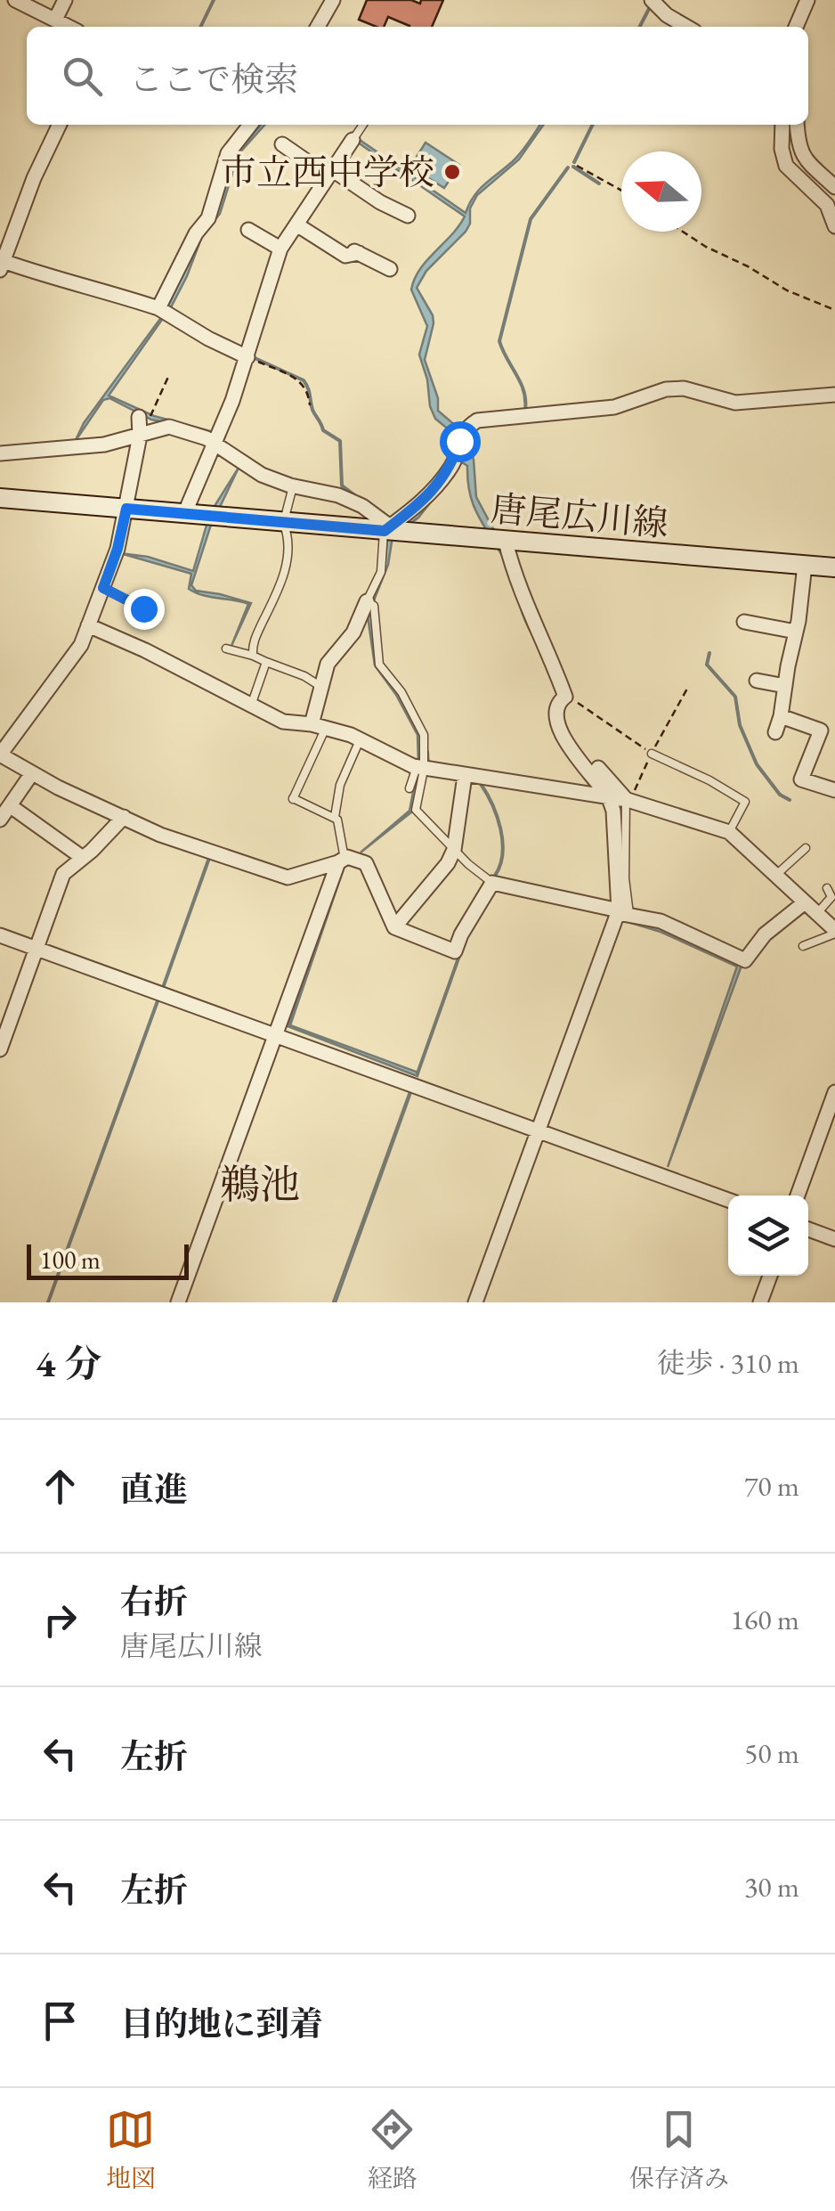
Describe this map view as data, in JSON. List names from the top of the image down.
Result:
{
  "streets": {
    "main road": ["唐尾広川線"]
  },
  "districts": ["鵜池"],
  "places": ["市立西中学校"],
  "scale_bar": "100 m",
  "north": "left",
  "page": {
    "search": "ここで検索",
    "scale": "100 m",
    "heading": ["4 分", "徒歩 · 310 m"],
    "list": [
      ["直進", "70 m"],
      ["右折", "唐尾広川線", "160 m"],
      ["左折", "50 m"],
      ["左折", "30 m"],
      "目的地に到着"
    ],
    "nav": ["地図", "経路", "保存済み"]
  }
}
